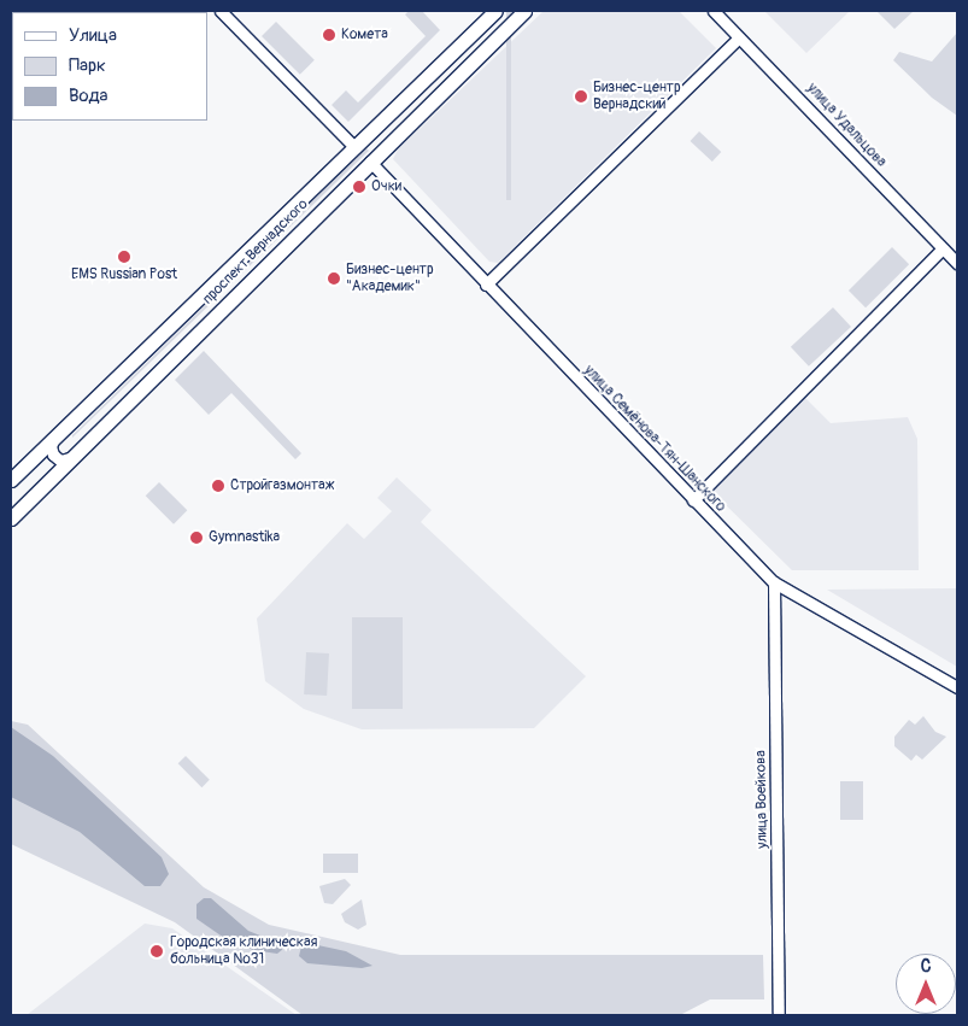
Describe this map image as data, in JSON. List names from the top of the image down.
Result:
{
  "streets": {
    "main road": ["проспект Вернадского"],
    "street": ["улица Удальцова", "улица Семёнова-Тян-Шанского", "улица Воейкова"]
  },
  "crossings": [
    ["проспект Вернадского", "улица Семёнова-Тян-Шанского"],
    ["улица Семёнова-Тян-Шанского", "улица Воейкова"]
  ],
  "places": [
    "Комета",
    "Бизнес-центр Вернадский",
    "Очки",
    "EMS Russian Post",
    "Бизнес-центр \"Академик\"",
    "Стройгазмонтаж",
    "Gymnastika",
    "Городская клиническая больница №31"
  ],
  "legend": ["Улица", "Парк", "Вода"],
  "north": "top"
}
